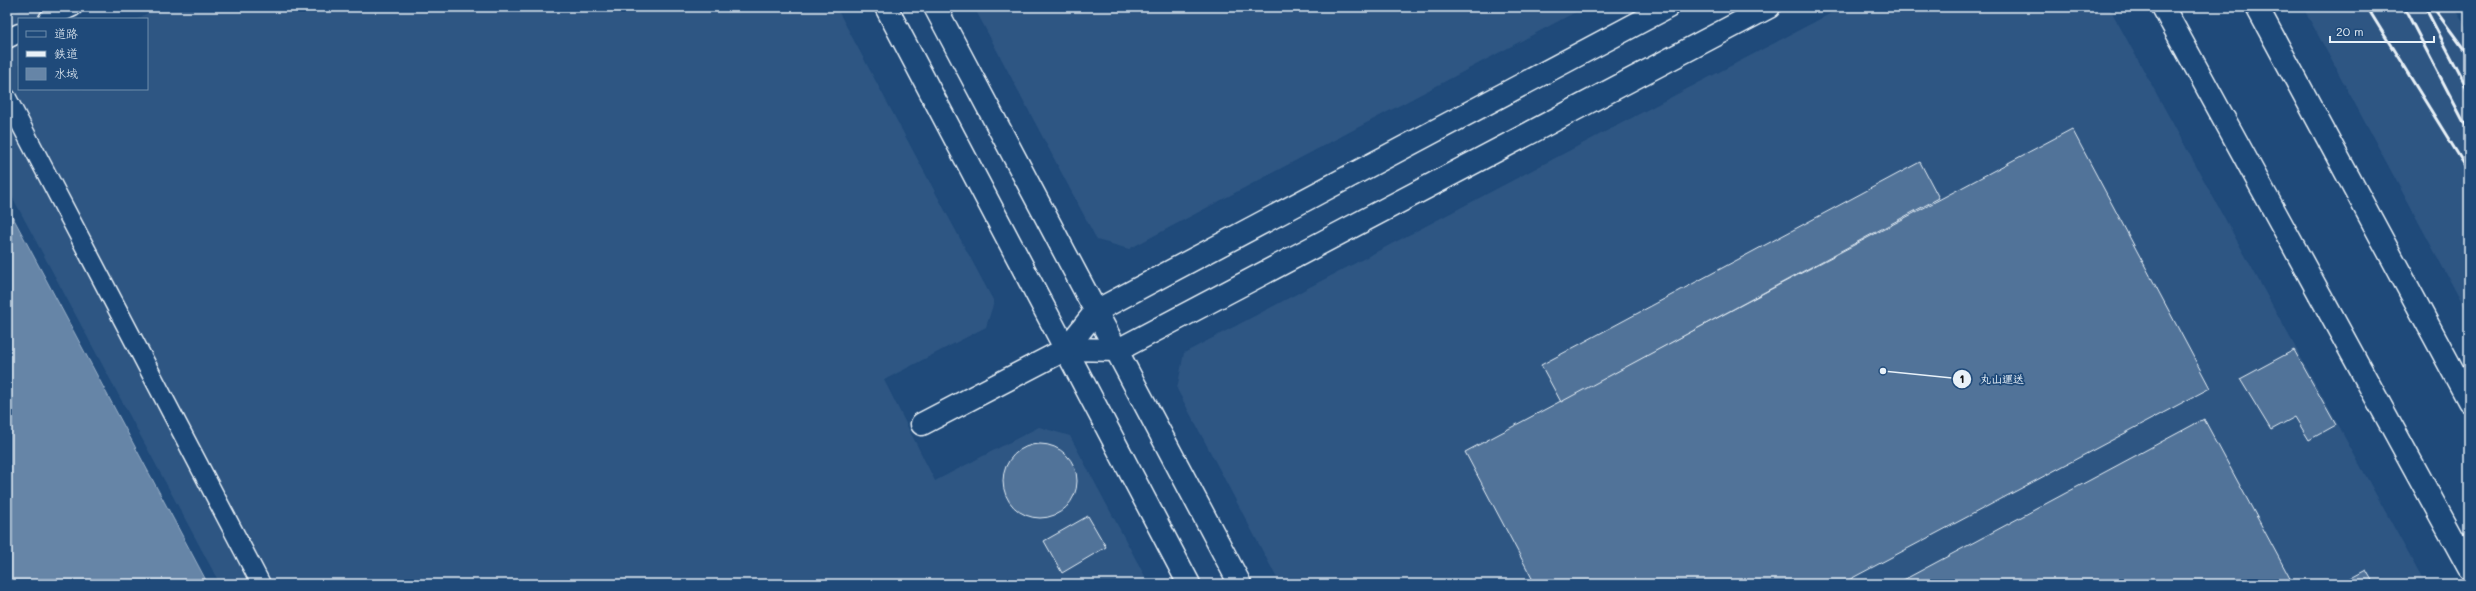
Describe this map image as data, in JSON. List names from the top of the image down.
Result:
{
  "places": ["丸山運送"],
  "legend": ["道路", "鉄道", "水域"],
  "scale_bar": "20 m"
}
